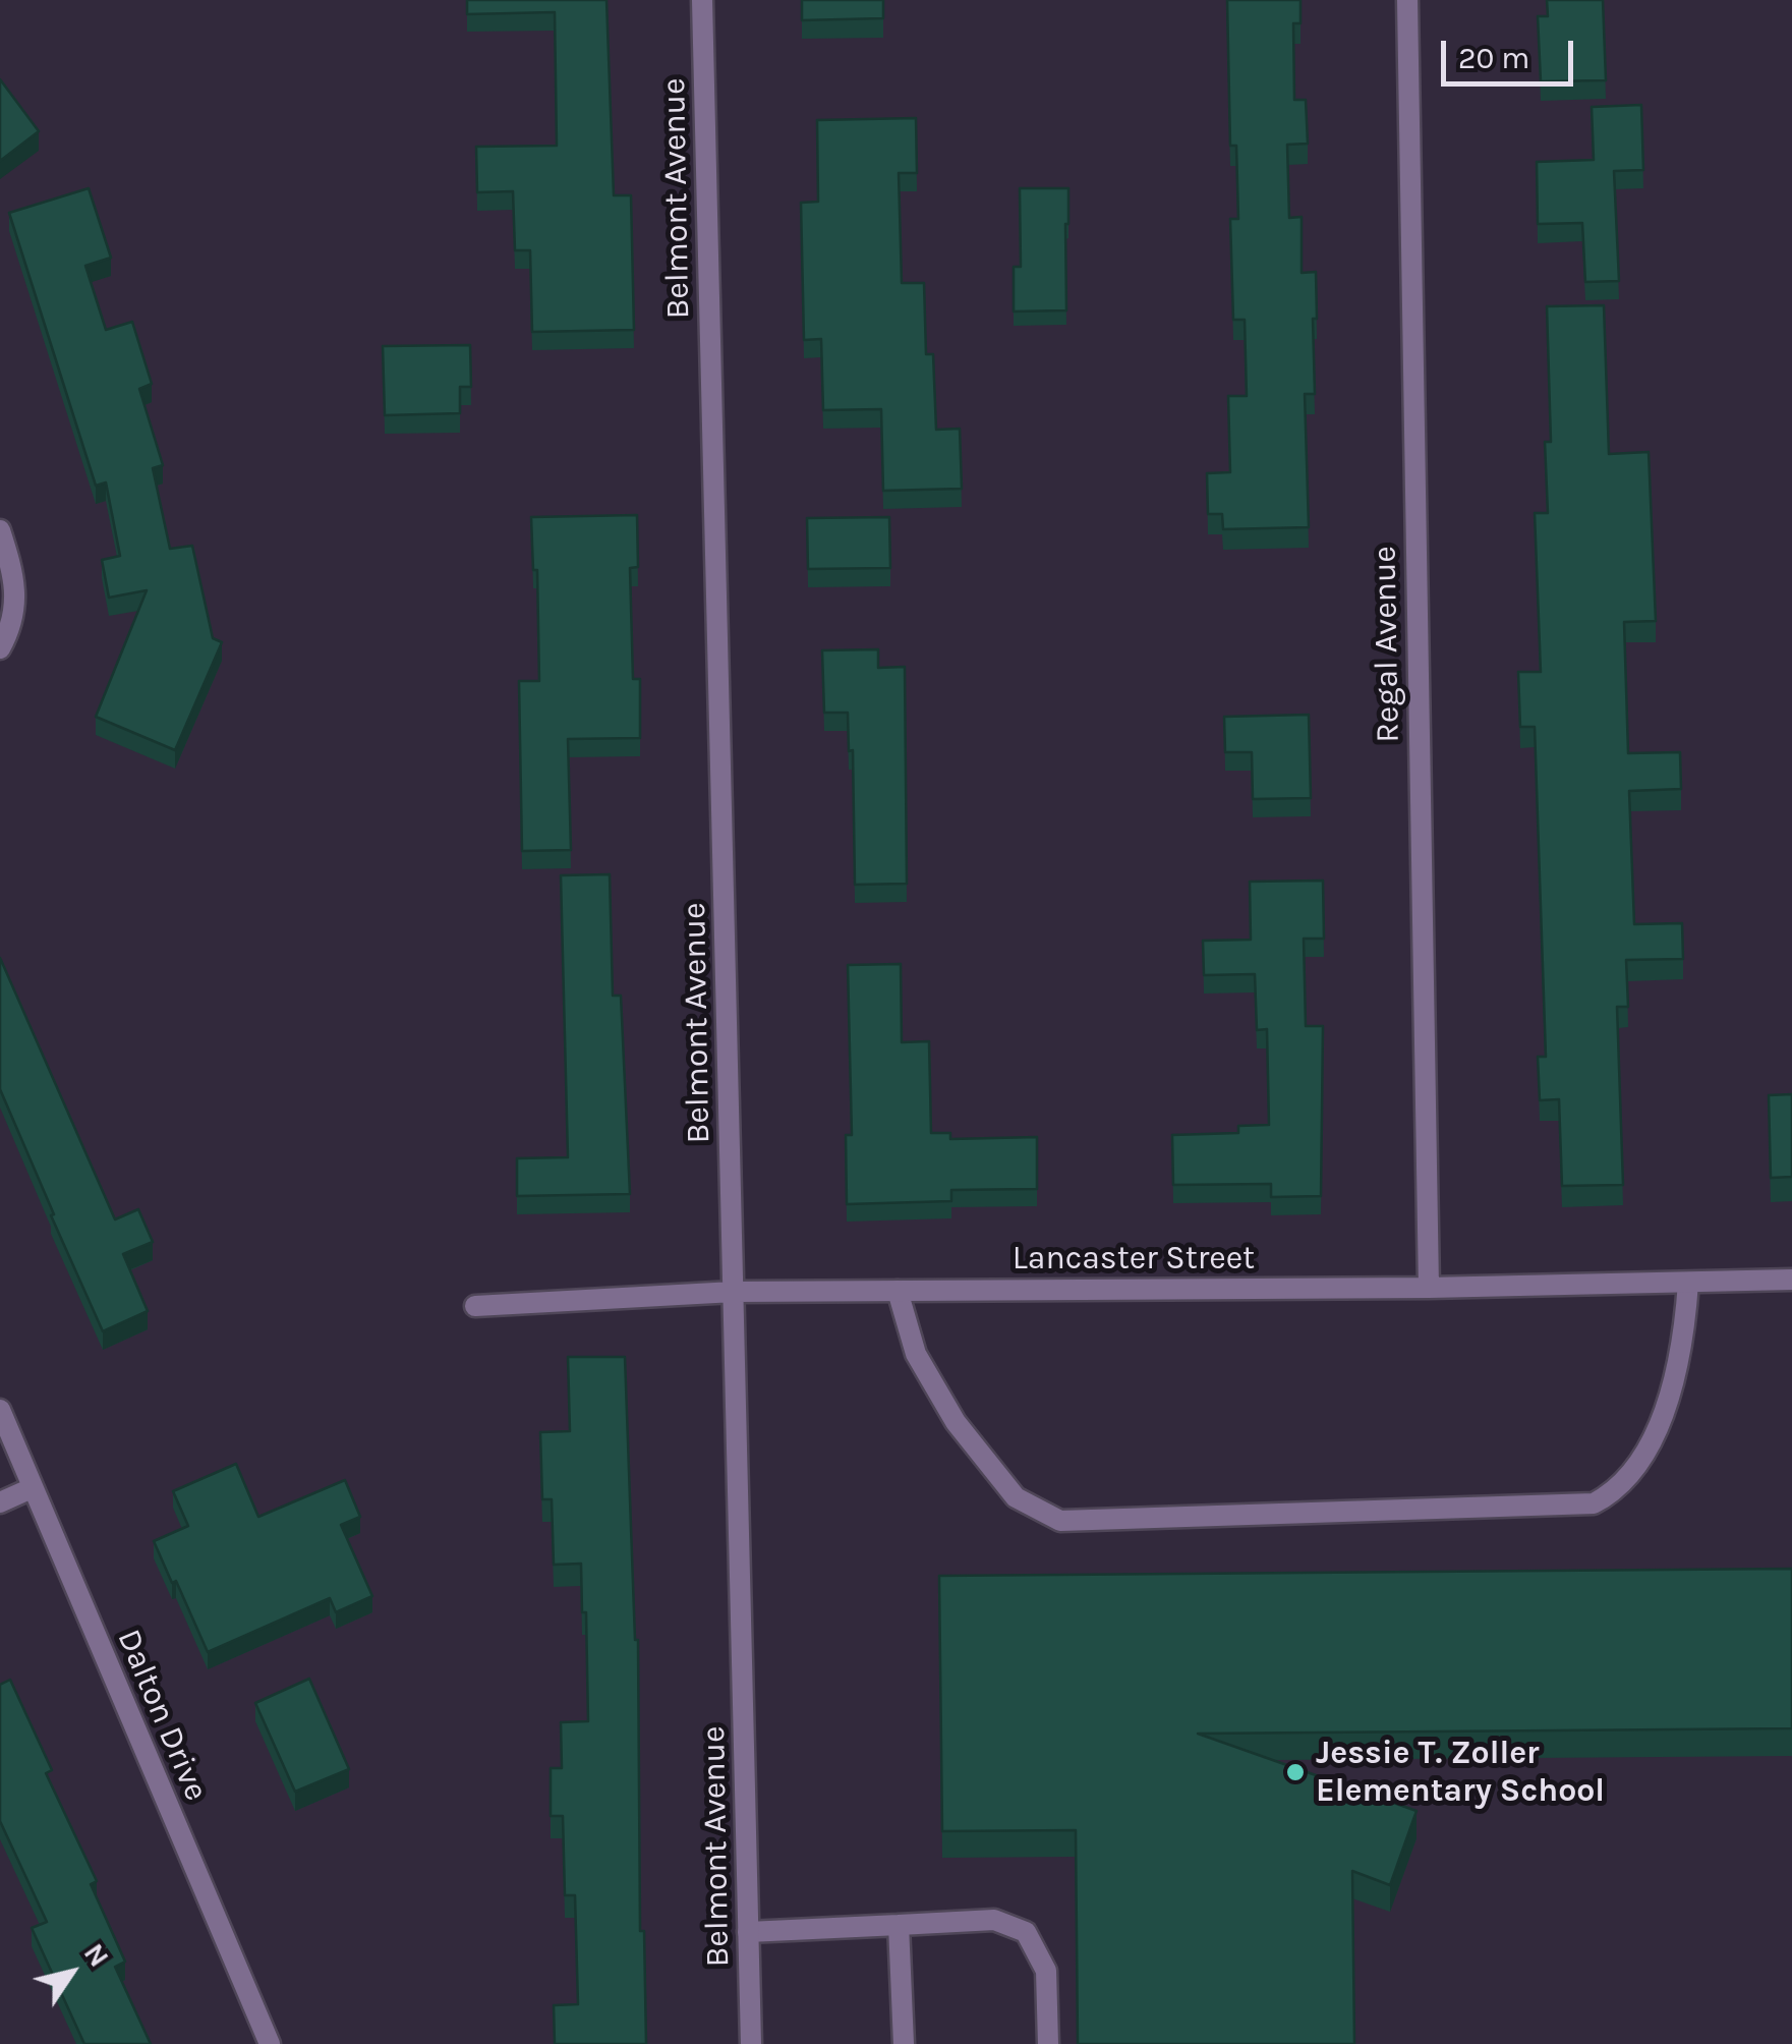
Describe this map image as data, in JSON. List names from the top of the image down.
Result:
{
  "streets": {
    "street": [
      "Belmont Avenue",
      "Regal Avenue",
      "Lancaster Street",
      "Dalton Drive"
    ]
  },
  "crossings": [
    ["Belmont Avenue", "Lancaster Street"],
    ["Regal Avenue", "Lancaster Street"]
  ],
  "places": ["Jessie T. Zoller Elementary School"],
  "scale_bar": "20 m",
  "north": "top right"
}
